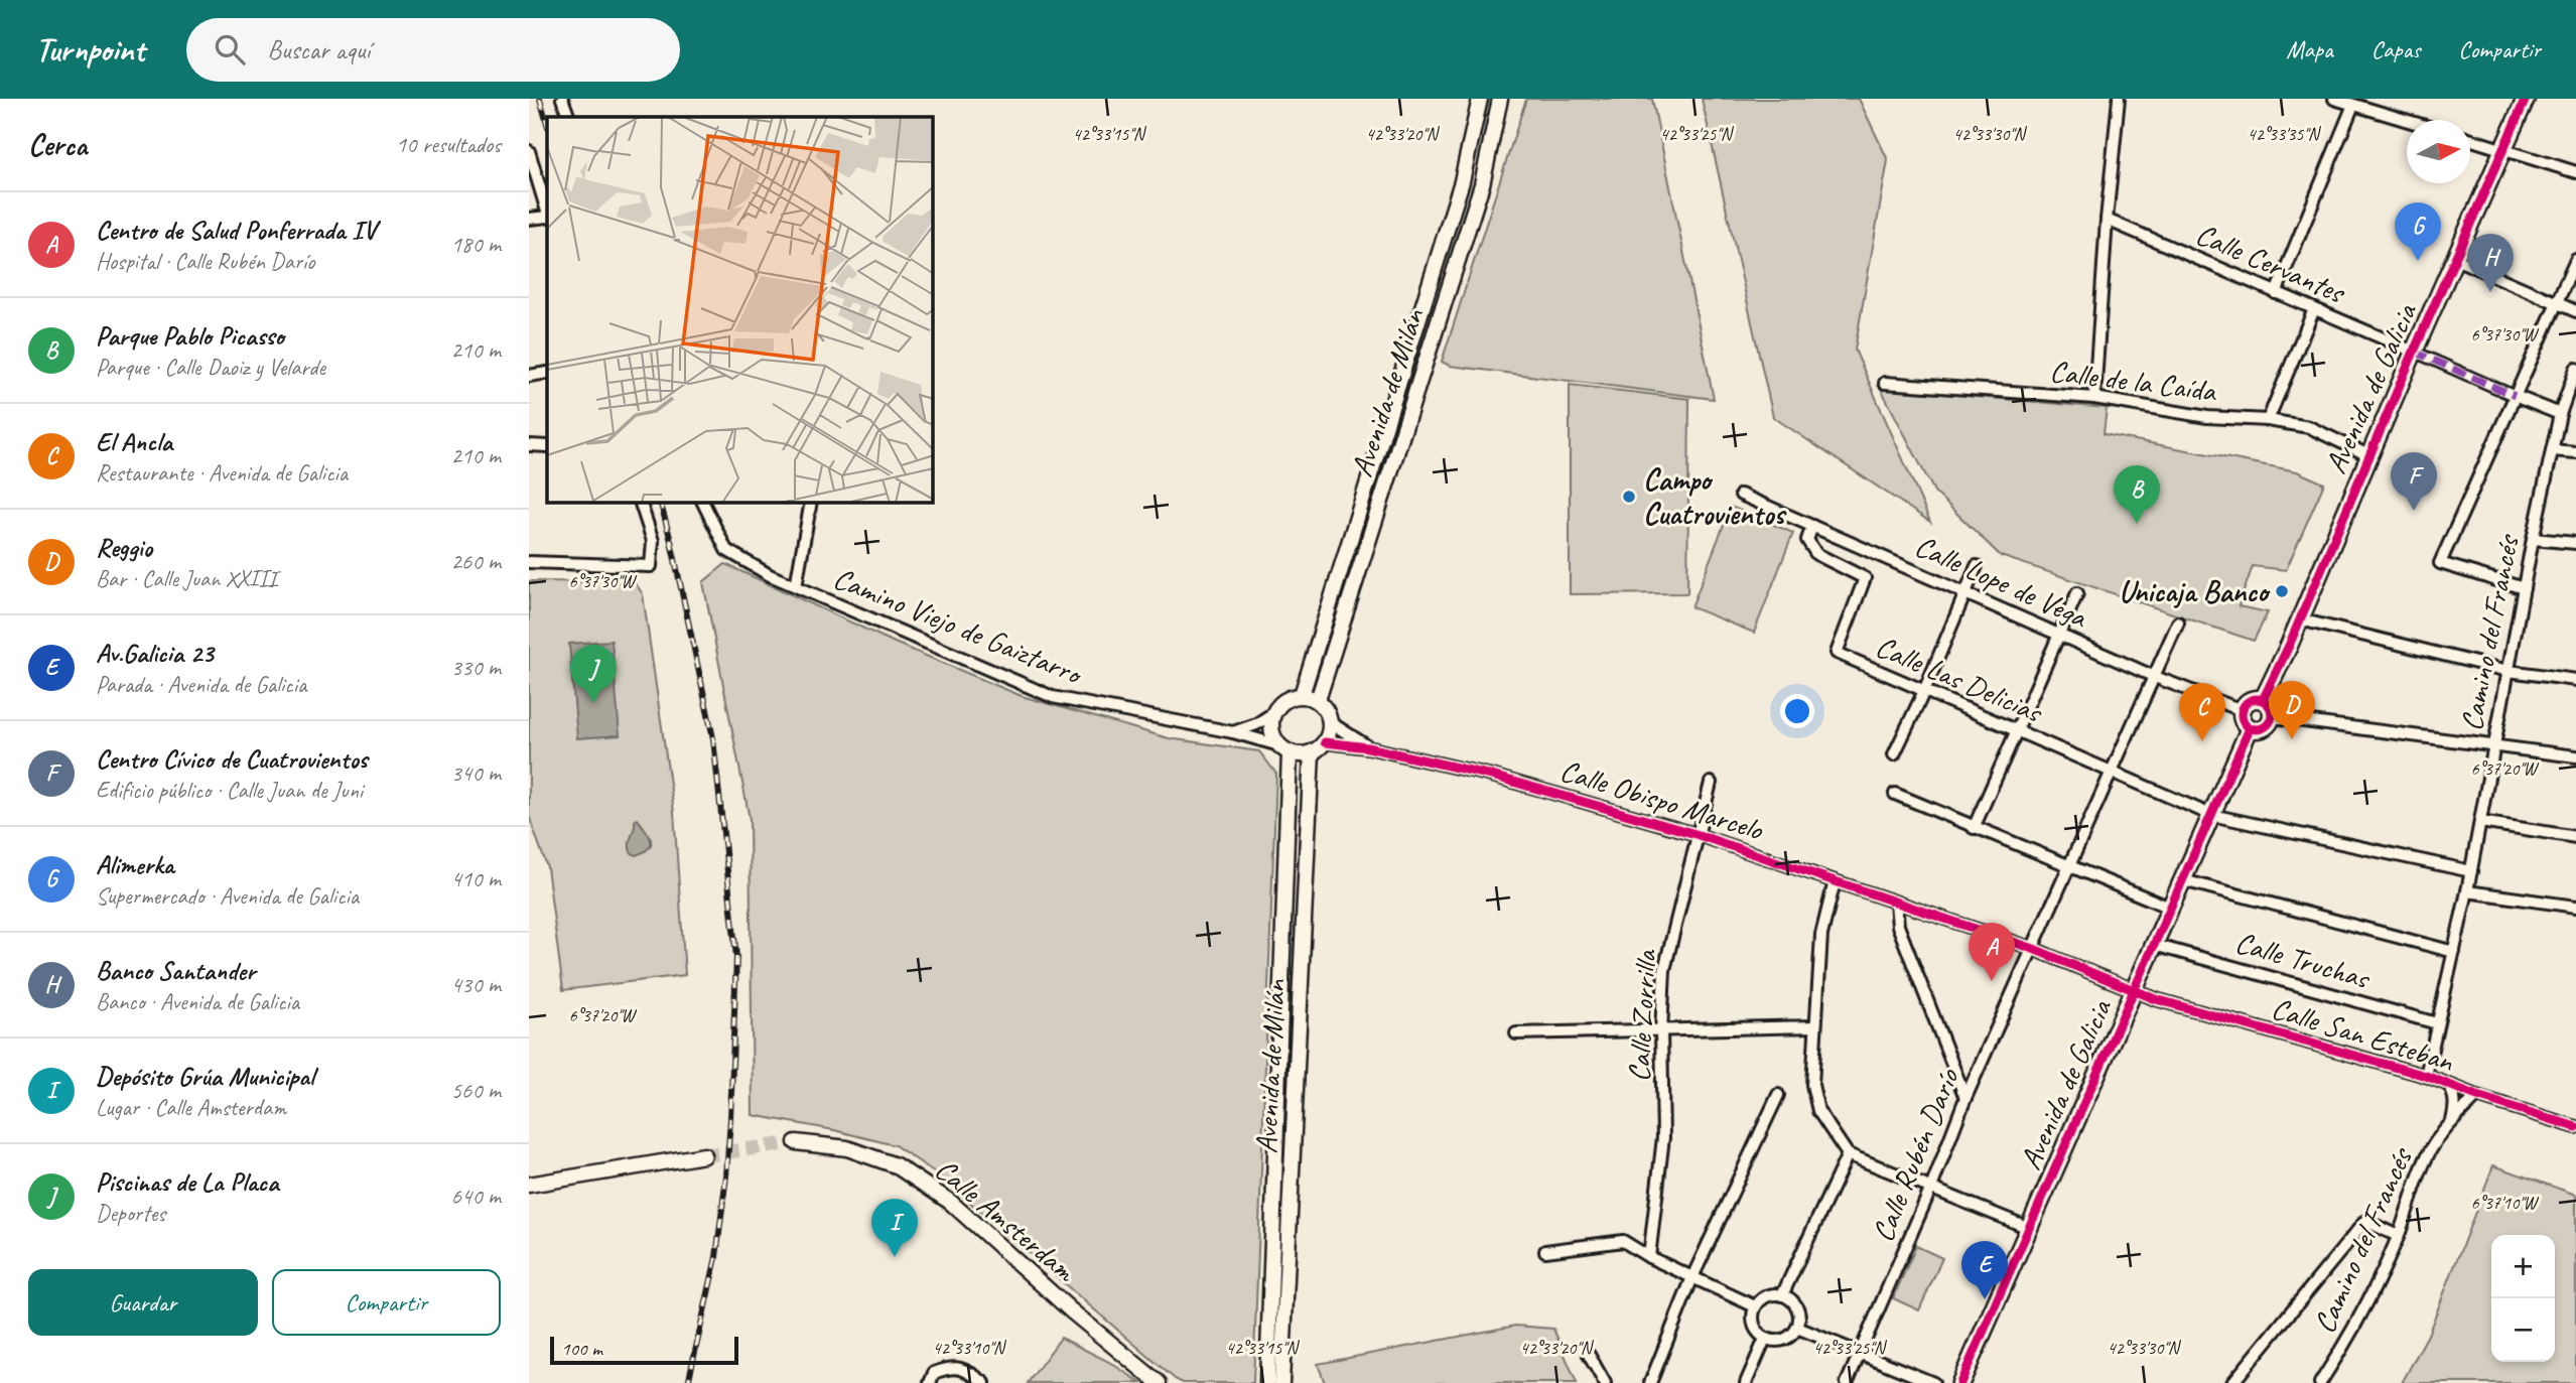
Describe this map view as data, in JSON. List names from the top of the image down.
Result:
{
  "streets": {
    "main road": ["Avenida de Galicia"],
    "street": [
      "Calle Cervantes",
      "Calle de la Caída",
      "Avenida de Milán",
      "Calle Lope de Vega",
      "Camino Viejo de Gaiztarro",
      "Camino del Francés",
      "Calle Las Delicias",
      "Calle Obispo Marcelo",
      "Calle Truchas",
      "Calle Zorrilla",
      "Calle San Esteban",
      "Calle Rubén Darío",
      "Calle Amsterdam"
    ]
  },
  "crossings": [
    ["Calle Cervantes", "Avenida de Galicia"],
    ["Calle de la Caída", "Avenida de Galicia"],
    ["Avenida de Galicia", "Calle Lope de Vega"],
    ["Avenida de Galicia", "Calle Las Delicias"],
    ["Avenida de Galicia", "Calle Obispo Marcelo"],
    ["Avenida de Galicia", "Calle Truchas"],
    ["Avenida de Galicia", "Calle San Esteban"],
    ["Avenida de Milán", "Camino Viejo de Gaiztarro"],
    ["Avenida de Milán", "Calle Obispo Marcelo"],
    ["Calle Lope de Vega", "Calle Las Delicias"],
    ["Calle Lope de Vega", "Calle Rubén Darío"],
    ["Camino Viejo de Gaiztarro", "Calle Obispo Marcelo"],
    ["Camino del Francés", "Calle Las Delicias"],
    ["Camino del Francés", "Calle Truchas"],
    ["Camino del Francés", "Calle San Esteban"],
    ["Calle Las Delicias", "Calle Rubén Darío"],
    ["Calle Obispo Marcelo", "Calle Zorrilla"],
    ["Calle Obispo Marcelo", "Calle San Esteban"],
    ["Calle Obispo Marcelo", "Calle Rubén Darío"]
  ],
  "places": ["Campo Cuatrovientos", "Unicaja Banco"],
  "scale_bar": "100 m",
  "north": "right",
  "page": {
    "header": "Turnpoint",
    "search": "Buscar aquí",
    "nav": ["Mapa", "Capas", "Compartir"],
    "heading": ["Cerca", "10 resultados"],
    "list": [
      {
        "mark": "A",
        "name": "Centro de Salud Ponferrada IV",
        "note": "Hospital · Calle Rubén Darío",
        "value": "180 m"
      },
      {
        "mark": "B",
        "name": "Parque Pablo Picasso",
        "note": "Parque · Calle Daoiz y Velarde",
        "value": "210 m"
      },
      {
        "mark": "C",
        "name": "El Ancla",
        "note": "Restaurante · Avenida de Galicia",
        "value": "210 m"
      },
      {
        "mark": "D",
        "name": "Reggio",
        "note": "Bar · Calle Juan XXIII",
        "value": "260 m"
      },
      {
        "mark": "E",
        "name": "Av.Galicia 23",
        "note": "Parada · Avenida de Galicia",
        "value": "330 m"
      },
      {
        "mark": "F",
        "name": "Centro Cívico de Cuatrovientos",
        "note": "Edificio público · Calle Juan de Juni",
        "value": "340 m"
      },
      {
        "mark": "G",
        "name": "Alimerka",
        "note": "Supermercado · Avenida de Galicia",
        "value": "410 m"
      },
      {
        "mark": "H",
        "name": "Banco Santander",
        "note": "Banco · Avenida de Galicia",
        "value": "430 m"
      },
      {
        "mark": "I",
        "name": "Depósito Grúa Municipal",
        "note": "Lugar · Calle Amsterdam",
        "value": "560 m"
      },
      {
        "mark": "J",
        "name": "Piscinas de La Placa",
        "note": "Deportes",
        "value": "640 m"
      }
    ],
    "pins": [
      "G",
      "H",
      "F",
      "B",
      "J",
      "D",
      "C",
      "A",
      "I",
      "E"
    ],
    "map_buttons": ["+", "−"],
    "buttons": ["Guardar", "Compartir"],
    "scale": "100 m"
  },
  "coordinates": [
    "42°33'15\"N",
    "42°33'20\"N",
    "42°33'25\"N",
    "42°33'30\"N",
    "42°33'35\"N",
    "6°37'30\"W",
    "6°37'20\"W",
    "6°37'10\"W",
    "42°33'10\"N"
  ]
}
